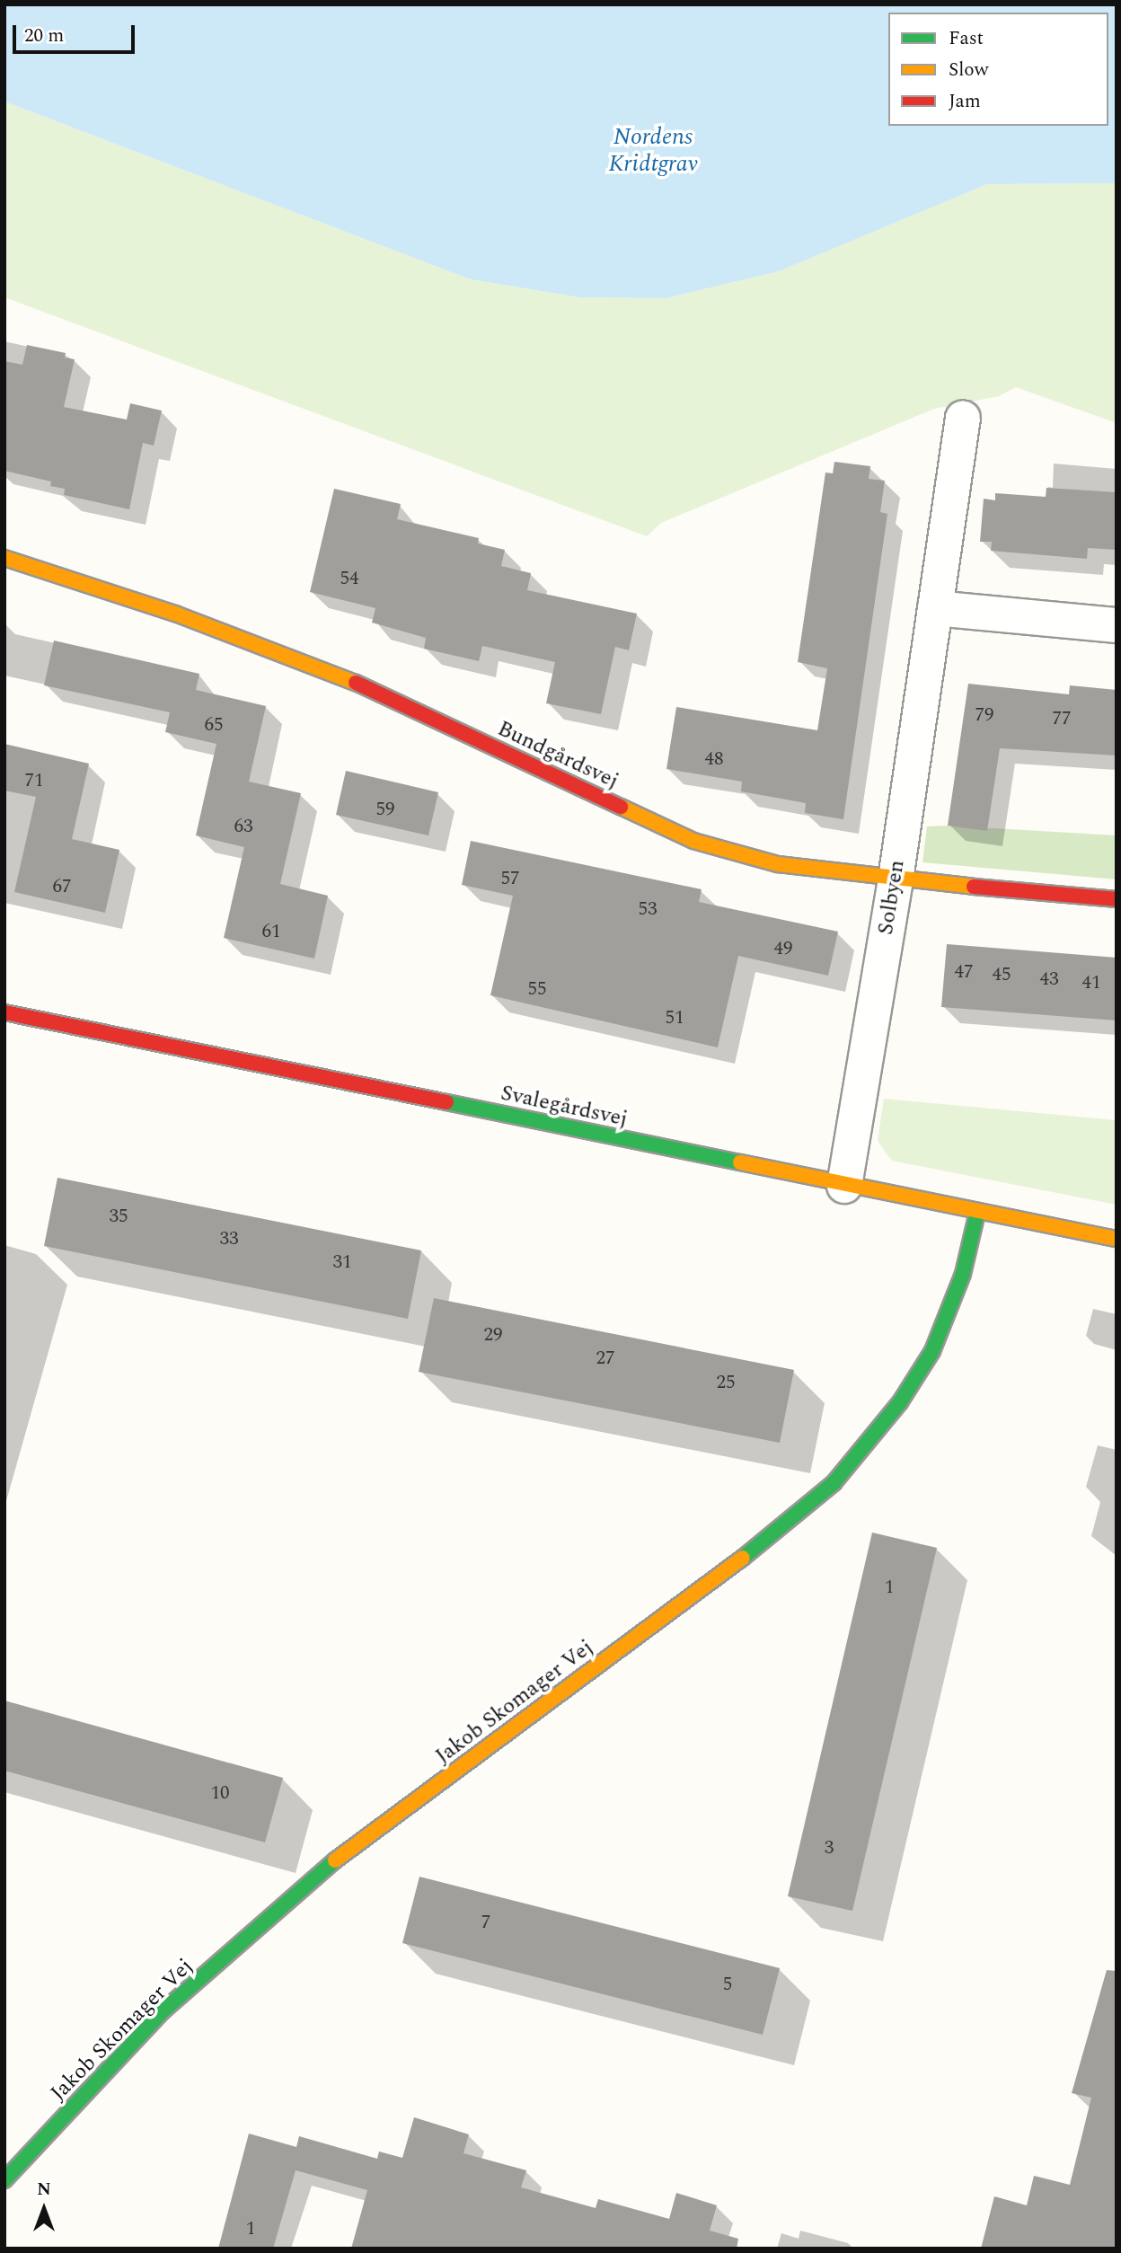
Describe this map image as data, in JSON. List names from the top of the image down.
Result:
{
  "streets": {
    "street": [
      "Bundgårdsvej",
      "Solbyen",
      "Svalegårdsvej",
      "Jakob Skomager Vej"
    ]
  },
  "crossings": [
    ["Bundgårdsvej", "Solbyen"],
    ["Solbyen", "Svalegårdsvej"],
    ["Svalegårdsvej", "Jakob Skomager Vej"]
  ],
  "water": ["Nordens Kridtgrav"],
  "house_numbers": [
    "54",
    "79",
    "77",
    "65",
    "48",
    "71",
    "59",
    "63",
    "57",
    "67",
    "53",
    "61",
    "49",
    "47",
    "45",
    "43",
    "41",
    "55",
    "51",
    "35",
    "33",
    "31",
    "29",
    "27",
    "25",
    "1",
    "10",
    "3",
    "7",
    "5",
    "1"
  ],
  "legend": ["Fast", "Slow", "Jam"],
  "scale_bar": "20 m",
  "north": "top"
}
